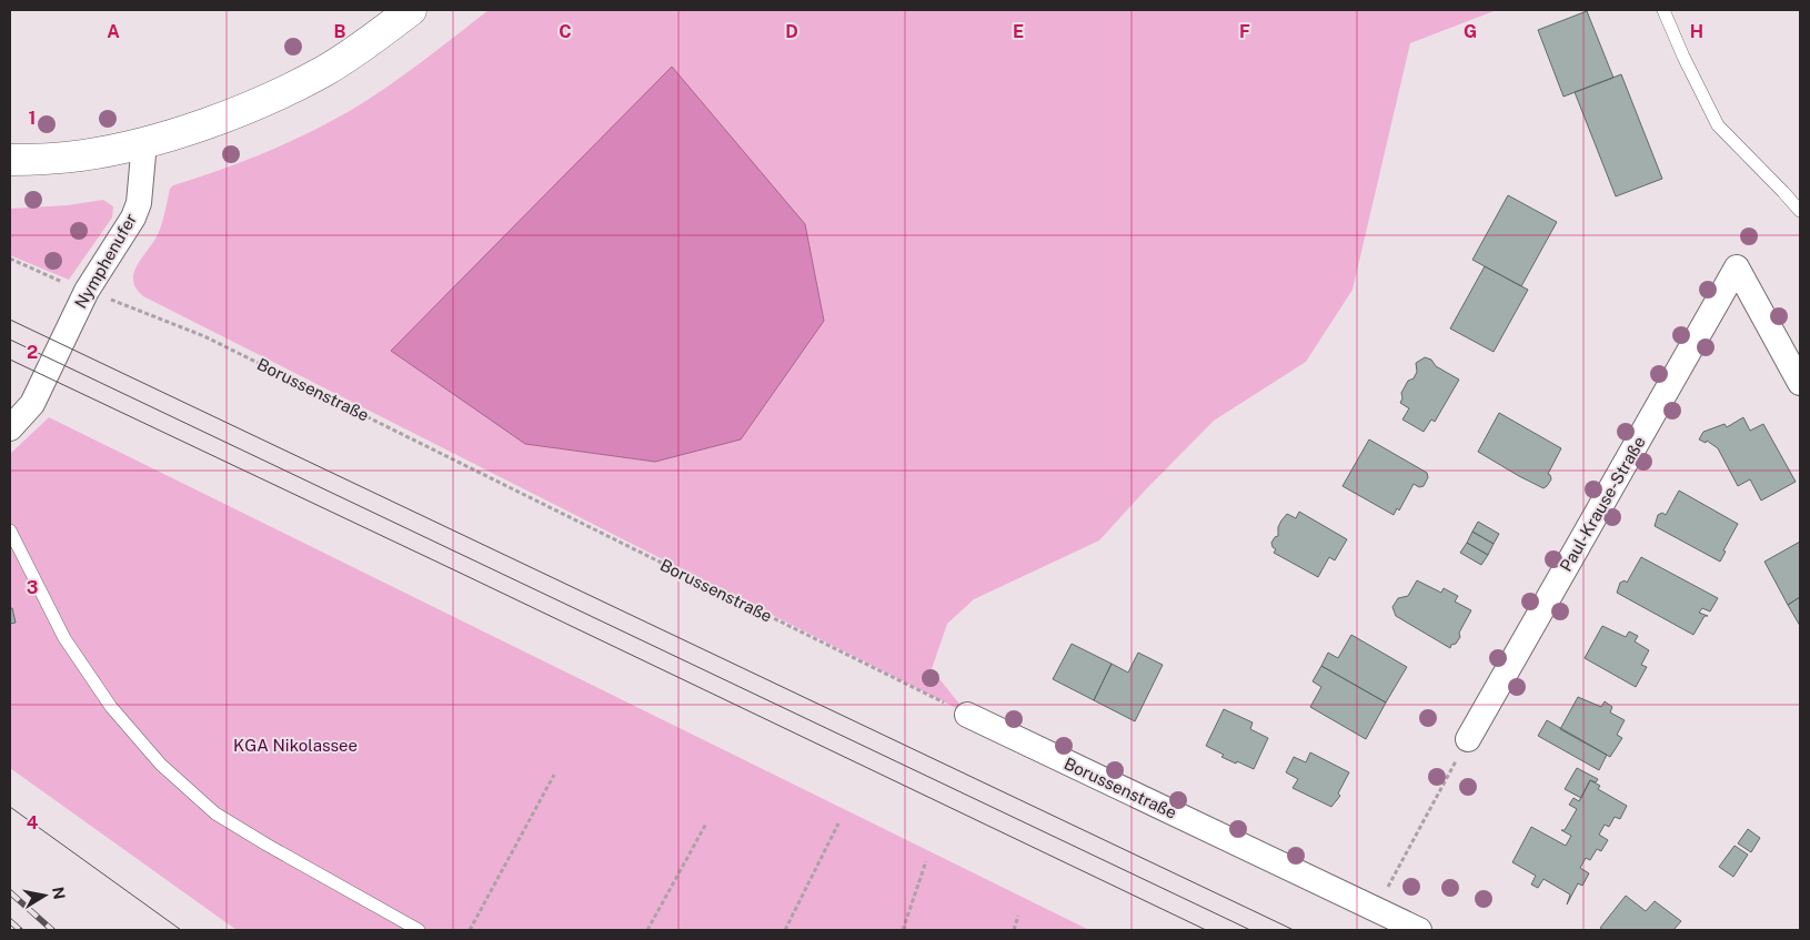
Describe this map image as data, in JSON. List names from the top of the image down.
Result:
{
  "streets": {
    "street": ["Nymphenufer", "Borussenstraße", "Paul-Krause-Straße"]
  },
  "crossings": [
    ["Nymphenufer", "Borussenstraße"]
  ],
  "parks": ["KGA Nikolassee"],
  "north": "right",
  "grid": {
    "columns": [
      "A",
      "B",
      "C",
      "D",
      "E",
      "F",
      "G",
      "H"
    ],
    "rows": [
      "1",
      "2",
      "3",
      "4"
    ]
  }
}
